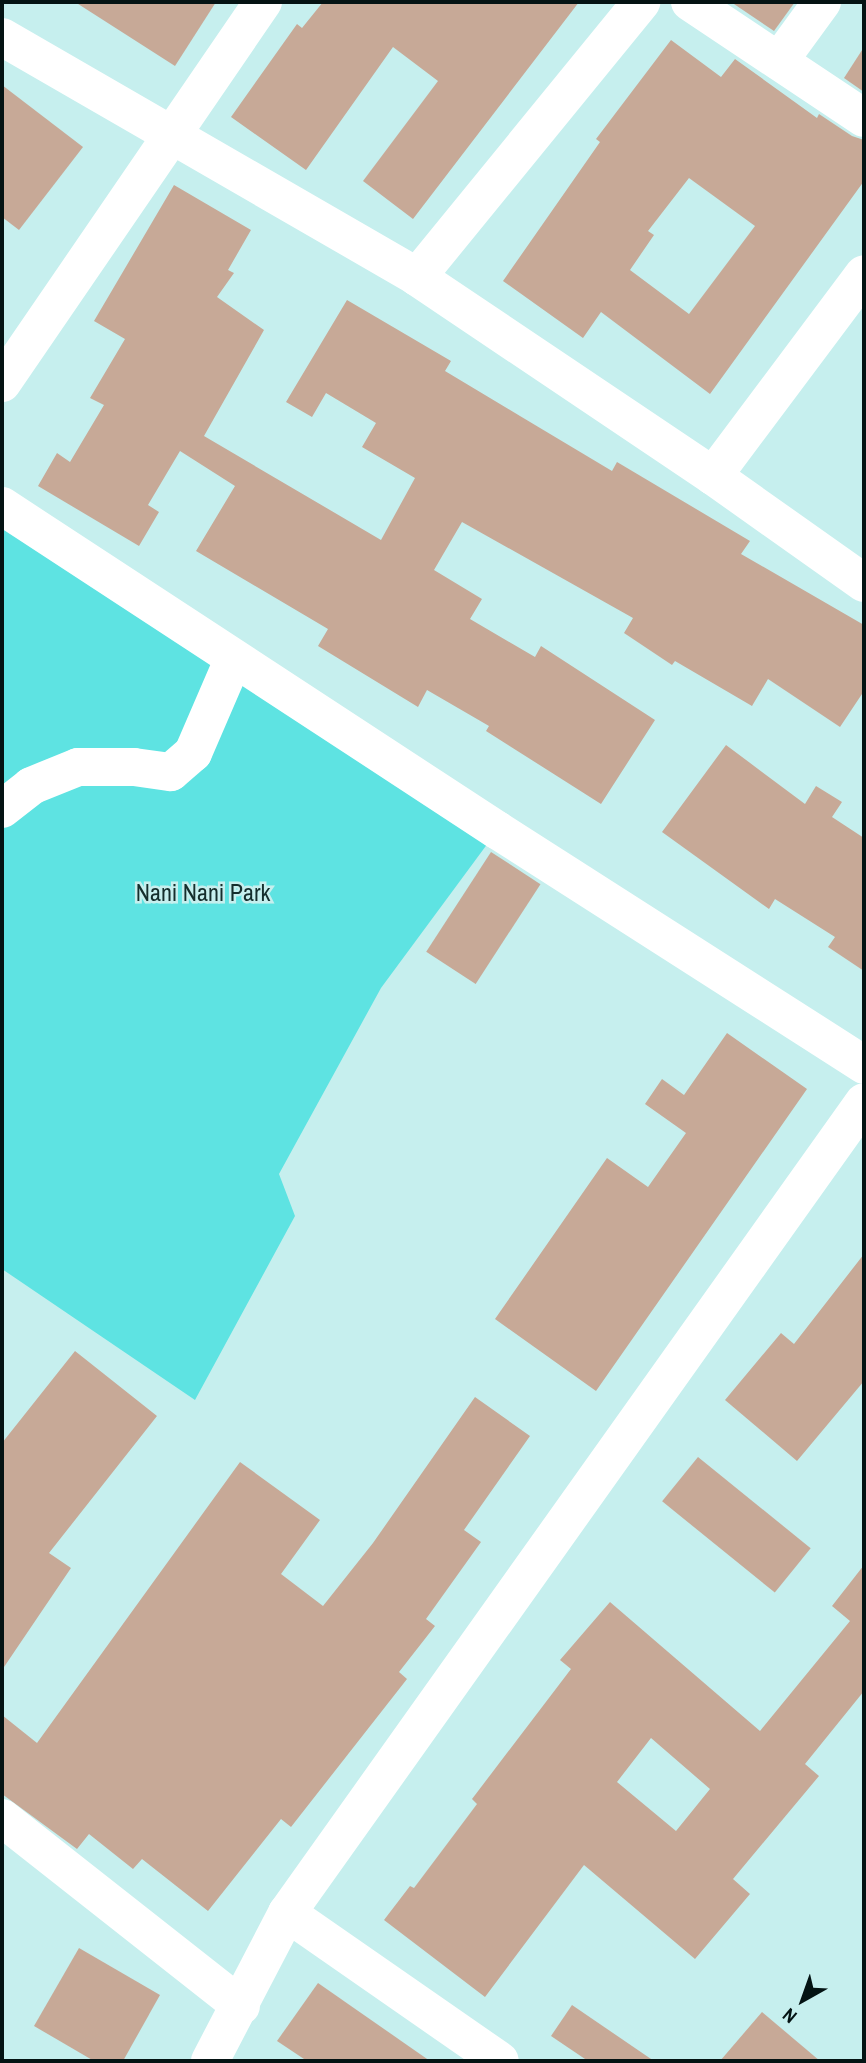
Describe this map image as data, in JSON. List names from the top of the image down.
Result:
{
  "parks": ["Nani Nani Park"],
  "north": "bottom left"
}
